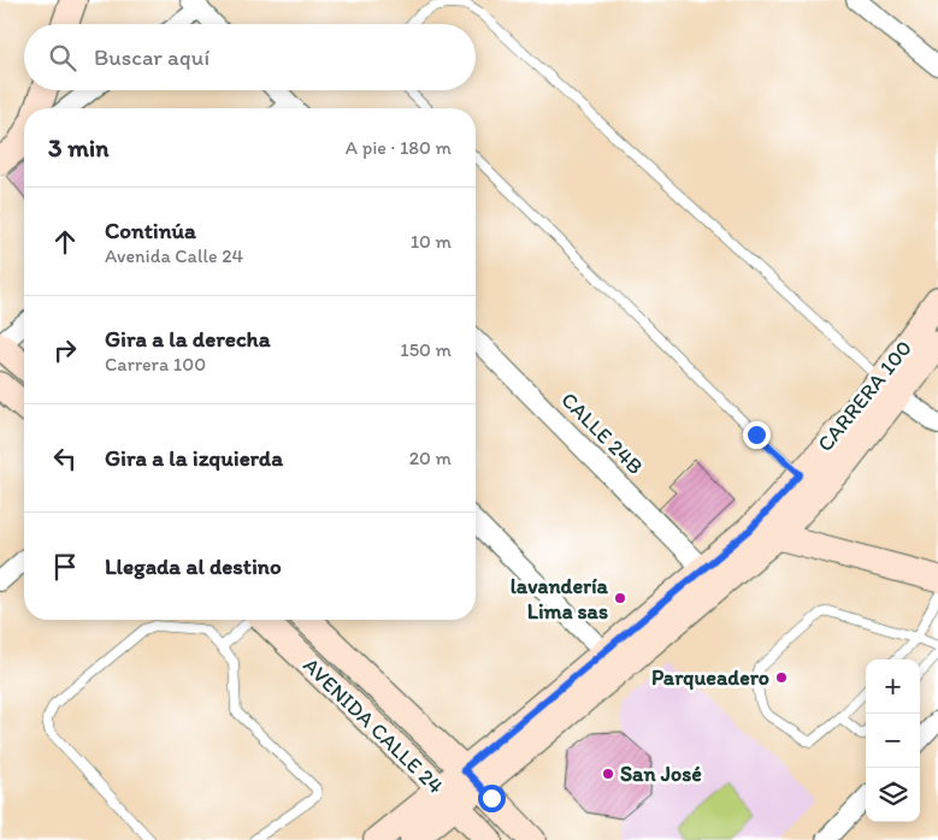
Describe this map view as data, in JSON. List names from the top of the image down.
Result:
{
  "streets": {
    "main road": ["CARRERA 100", "AVENIDA CALLE 24"],
    "street": ["CALLE 24B"]
  },
  "crossings": [
    ["CARRERA 100", "CALLE 24B"],
    ["CARRERA 100", "AVENIDA CALLE 24"]
  ],
  "places": ["lavandería Lima sas", "Parqueadero", "San José"],
  "page": {
    "search": "Buscar aquí",
    "heading": ["3 min", "A pie · 180 m"],
    "list": [
      ["Continúa", "Avenida Calle 24", "10 m"],
      ["Gira a la derecha", "Carrera 100", "150 m"],
      ["Gira a la izquierda", "20 m"],
      "Llegada al destino"
    ],
    "map_buttons": ["+", "−"]
  }
}
